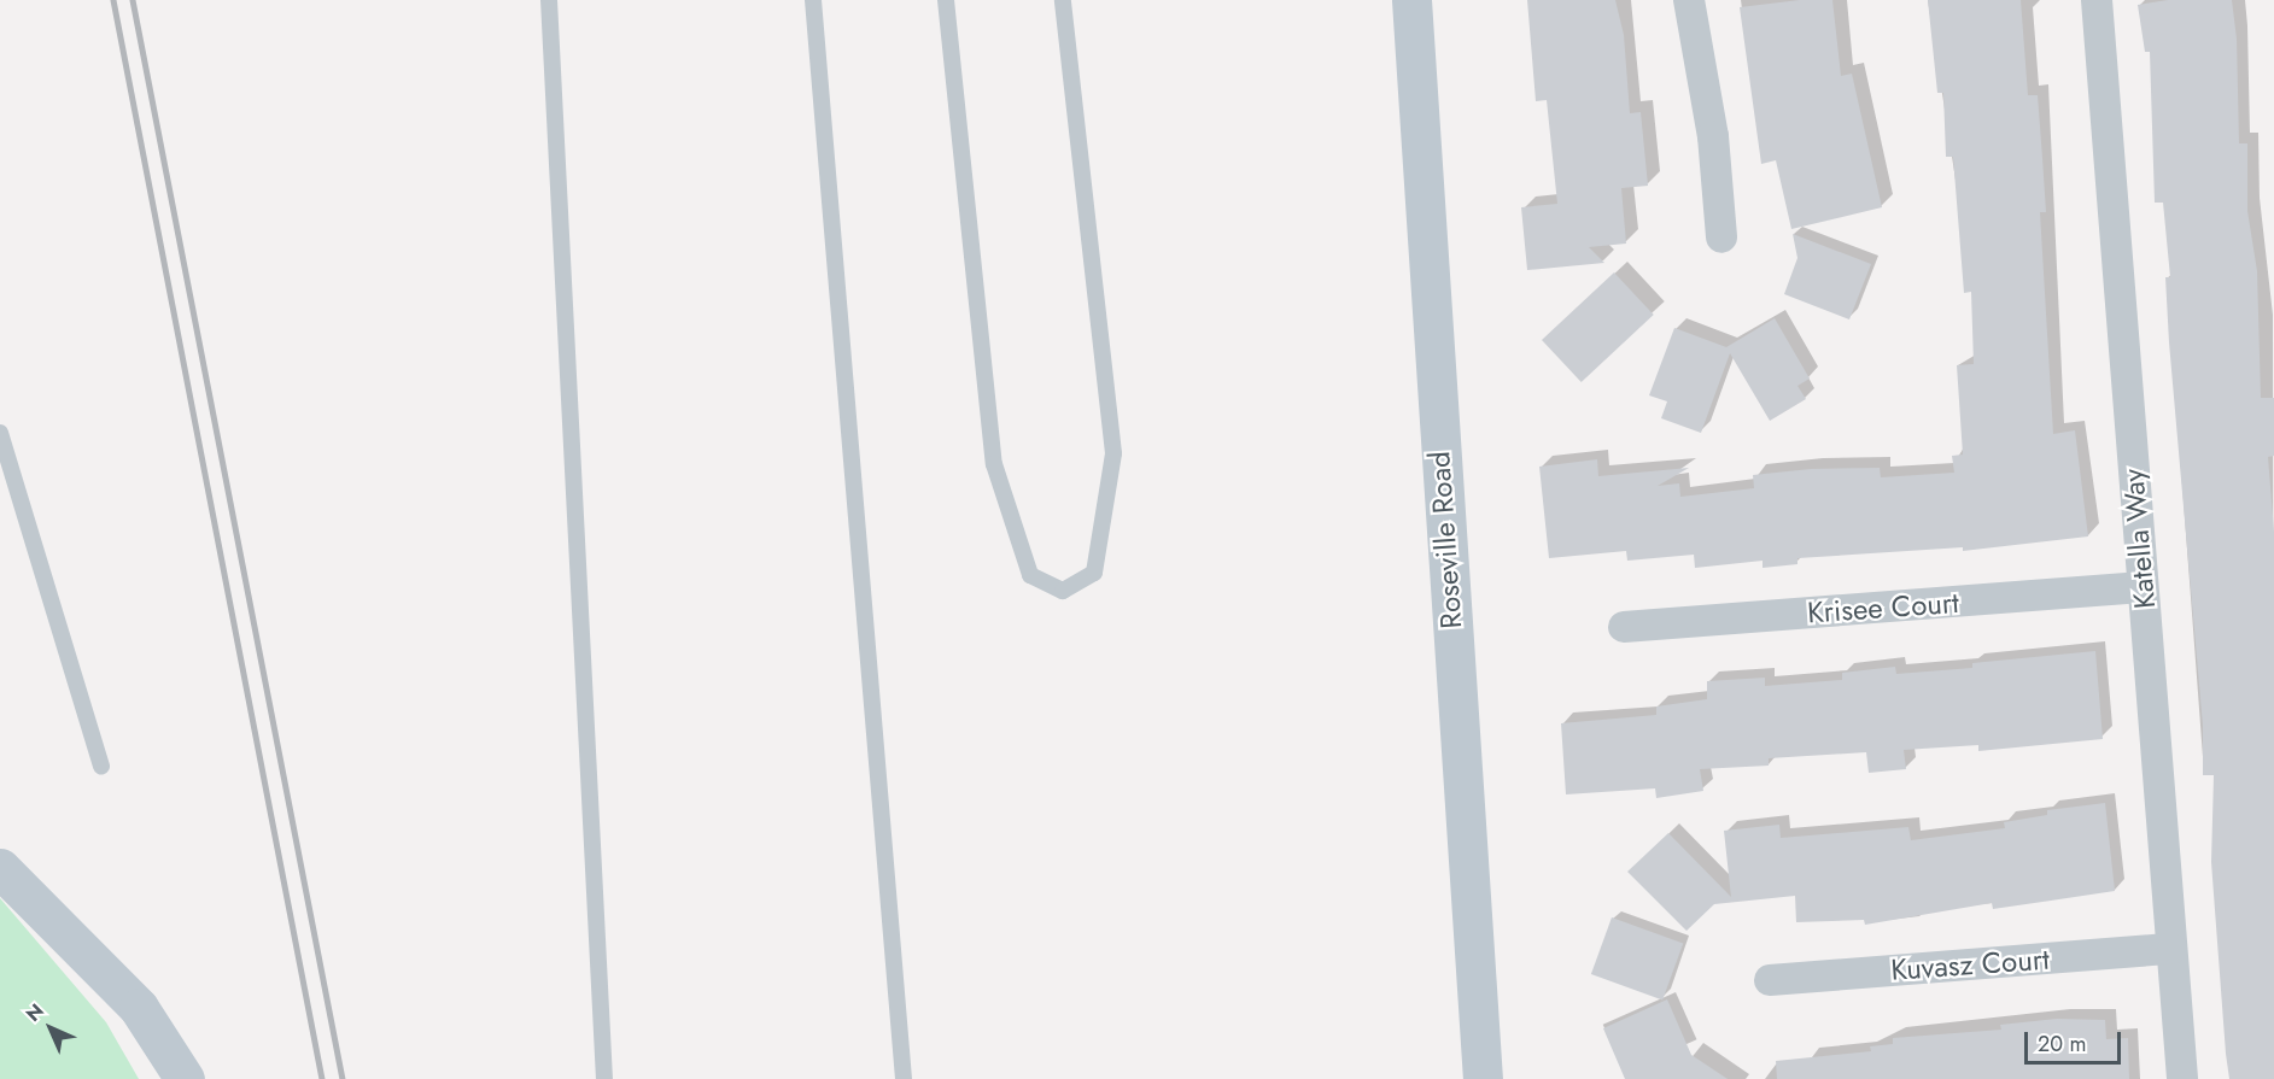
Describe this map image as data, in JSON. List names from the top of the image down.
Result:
{
  "streets": {
    "main road": ["Roseville Road"],
    "street": ["Katella Way", "Krisee Court", "Kuvasz Court"]
  },
  "crossings": [
    ["Katella Way", "Krisee Court"],
    ["Katella Way", "Kuvasz Court"]
  ],
  "scale_bar": "20 m",
  "north": "top left"
}
